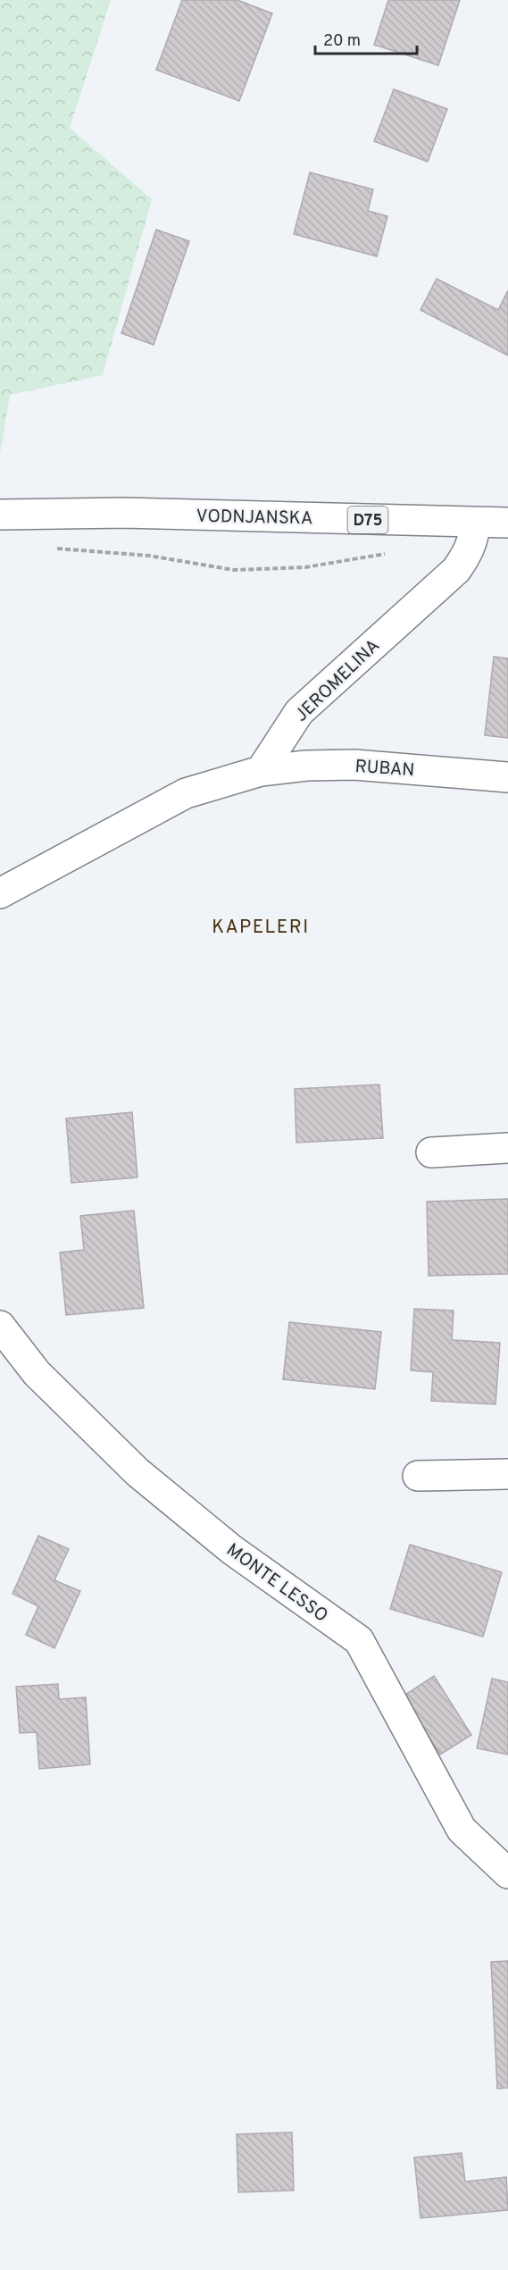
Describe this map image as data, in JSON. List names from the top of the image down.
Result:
{
  "streets": {
    "street": [
      "VODNJANSKA",
      "D75",
      "JEROMELINA",
      "RUBAN",
      "MONTE LESSO"
    ]
  },
  "crossings": [
    ["VODNJANSKA", "JEROMELINA"],
    ["JEROMELINA", "RUBAN"]
  ],
  "districts": ["KAPELERI"],
  "scale_bar": "20 m"
}
